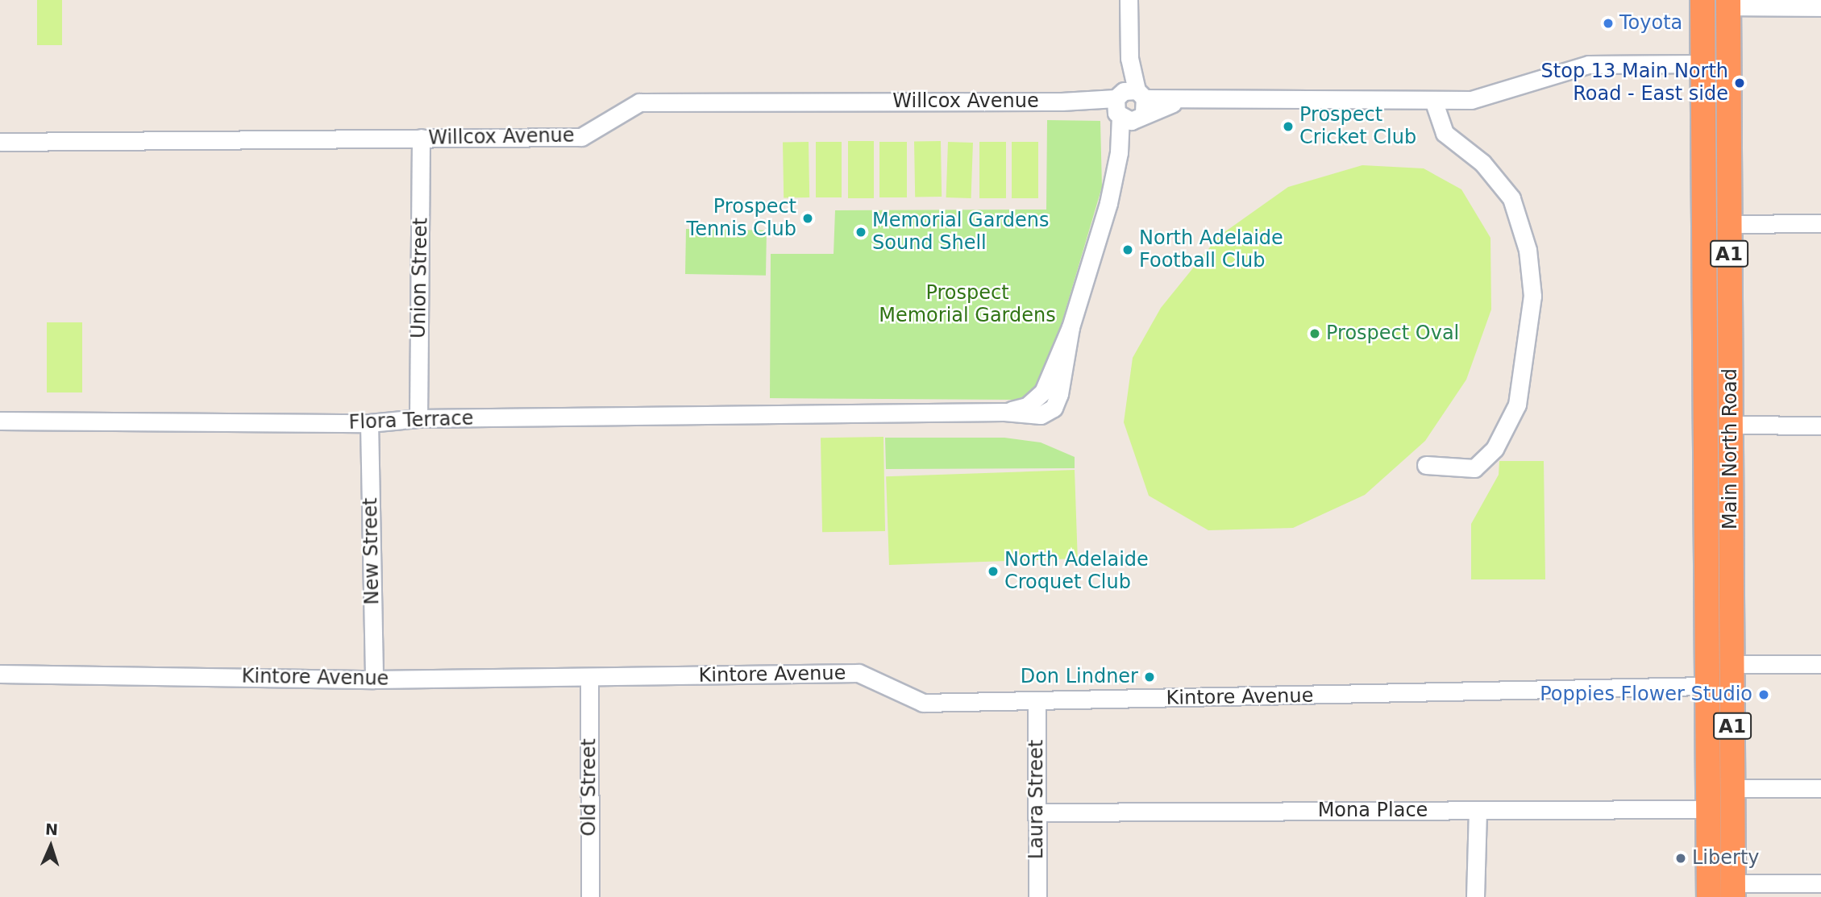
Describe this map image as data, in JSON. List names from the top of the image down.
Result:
{
  "streets": {
    "highway": ["A1", "Main North Road"],
    "street": [
      "Willcox Avenue",
      "Union Street",
      "Flora Terrace",
      "New Street",
      "Kintore Avenue",
      "Old Street",
      "Laura Street",
      "Mona Place"
    ]
  },
  "crossings": [
    ["Willcox Avenue", "Union Street"],
    ["Willcox Avenue", "Flora Terrace"],
    ["Willcox Avenue", "Main North Road"],
    ["Union Street", "Flora Terrace"],
    ["Flora Terrace", "New Street"],
    ["Main North Road", "Kintore Avenue"],
    ["Main North Road", "Mona Place"],
    ["New Street", "Kintore Avenue"],
    ["Kintore Avenue", "Old Street"],
    ["Kintore Avenue", "Laura Street"],
    ["Laura Street", "Mona Place"]
  ],
  "parks": ["Prospect Memorial Gardens"],
  "places": [
    "Toyota",
    "Stop 13 Main North Road - East side",
    "Prospect Cricket Club",
    "Prospect Tennis Club",
    "Memorial Gardens Sound Shell",
    "North Adelaide Football Club",
    "Prospect Oval",
    "North Adelaide Croquet Club",
    "Don Lindner",
    "Poppies Flower Studio",
    "Liberty"
  ],
  "north": "top"
}
